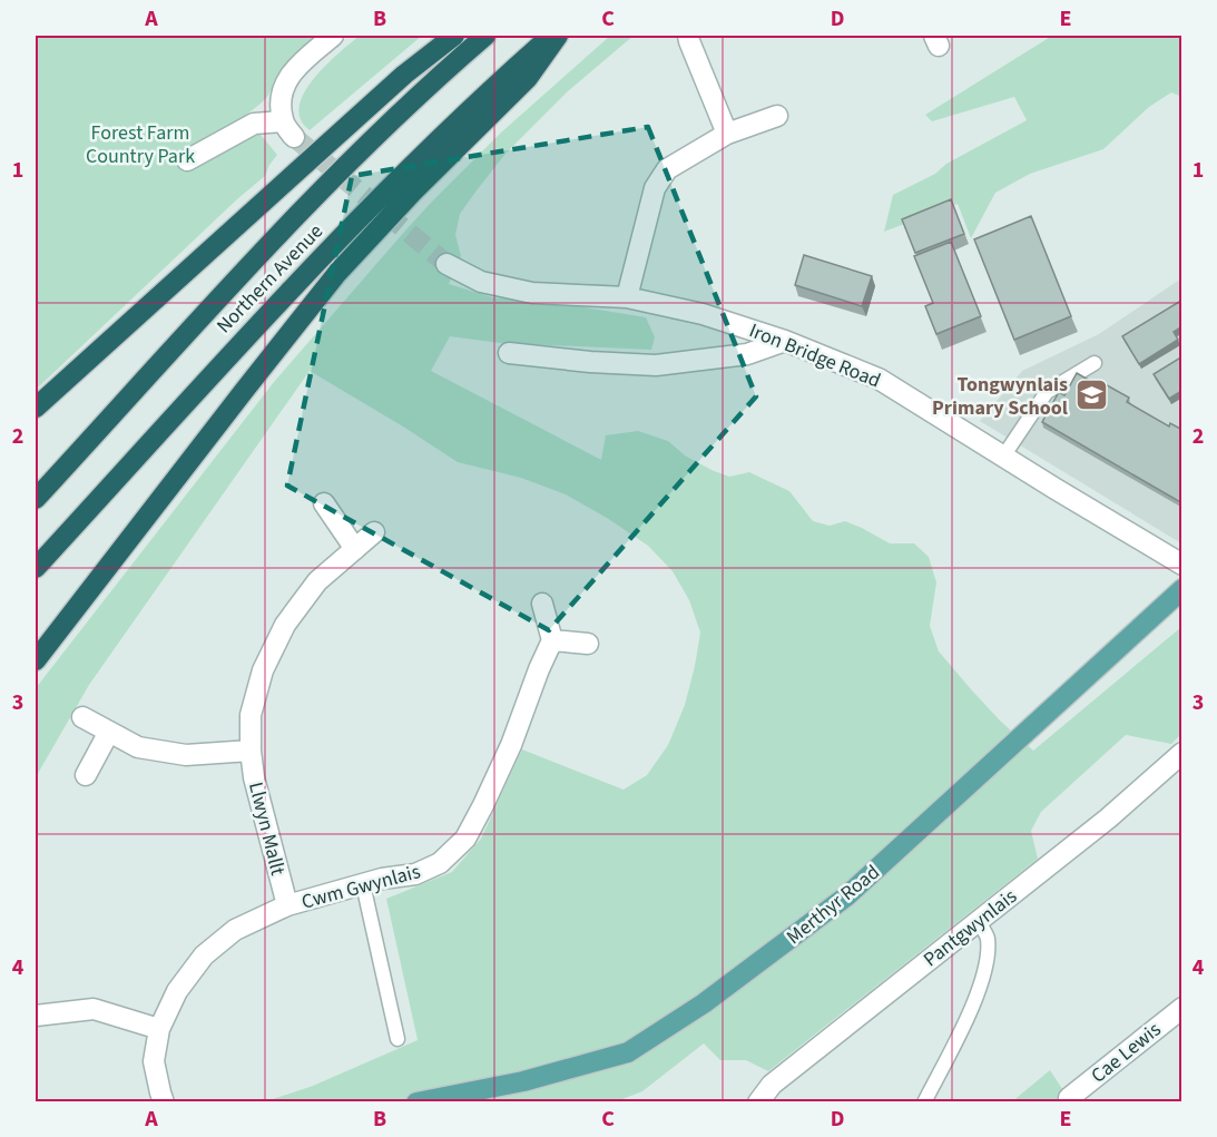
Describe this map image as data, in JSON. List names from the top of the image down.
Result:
{
  "streets": {
    "highway": ["Northern Avenue"],
    "main road": ["Merthyr Road"],
    "street": [
      "Iron Bridge Road",
      "Llwyn Mallt",
      "Cwm Gwynlais",
      "Pantgwynlais",
      "Cae Lewis"
    ]
  },
  "crossings": [
    ["Llwyn Mallt", "Cwm Gwynlais"]
  ],
  "parks": ["Forest Farm Country Park"],
  "places": {
    "school or university": ["Tongwynlais Primary School"]
  },
  "grid": {
    "columns": [
      "A",
      "B",
      "C",
      "D",
      "E"
    ],
    "rows": [
      "1",
      "2",
      "3",
      "4"
    ]
  }
}
